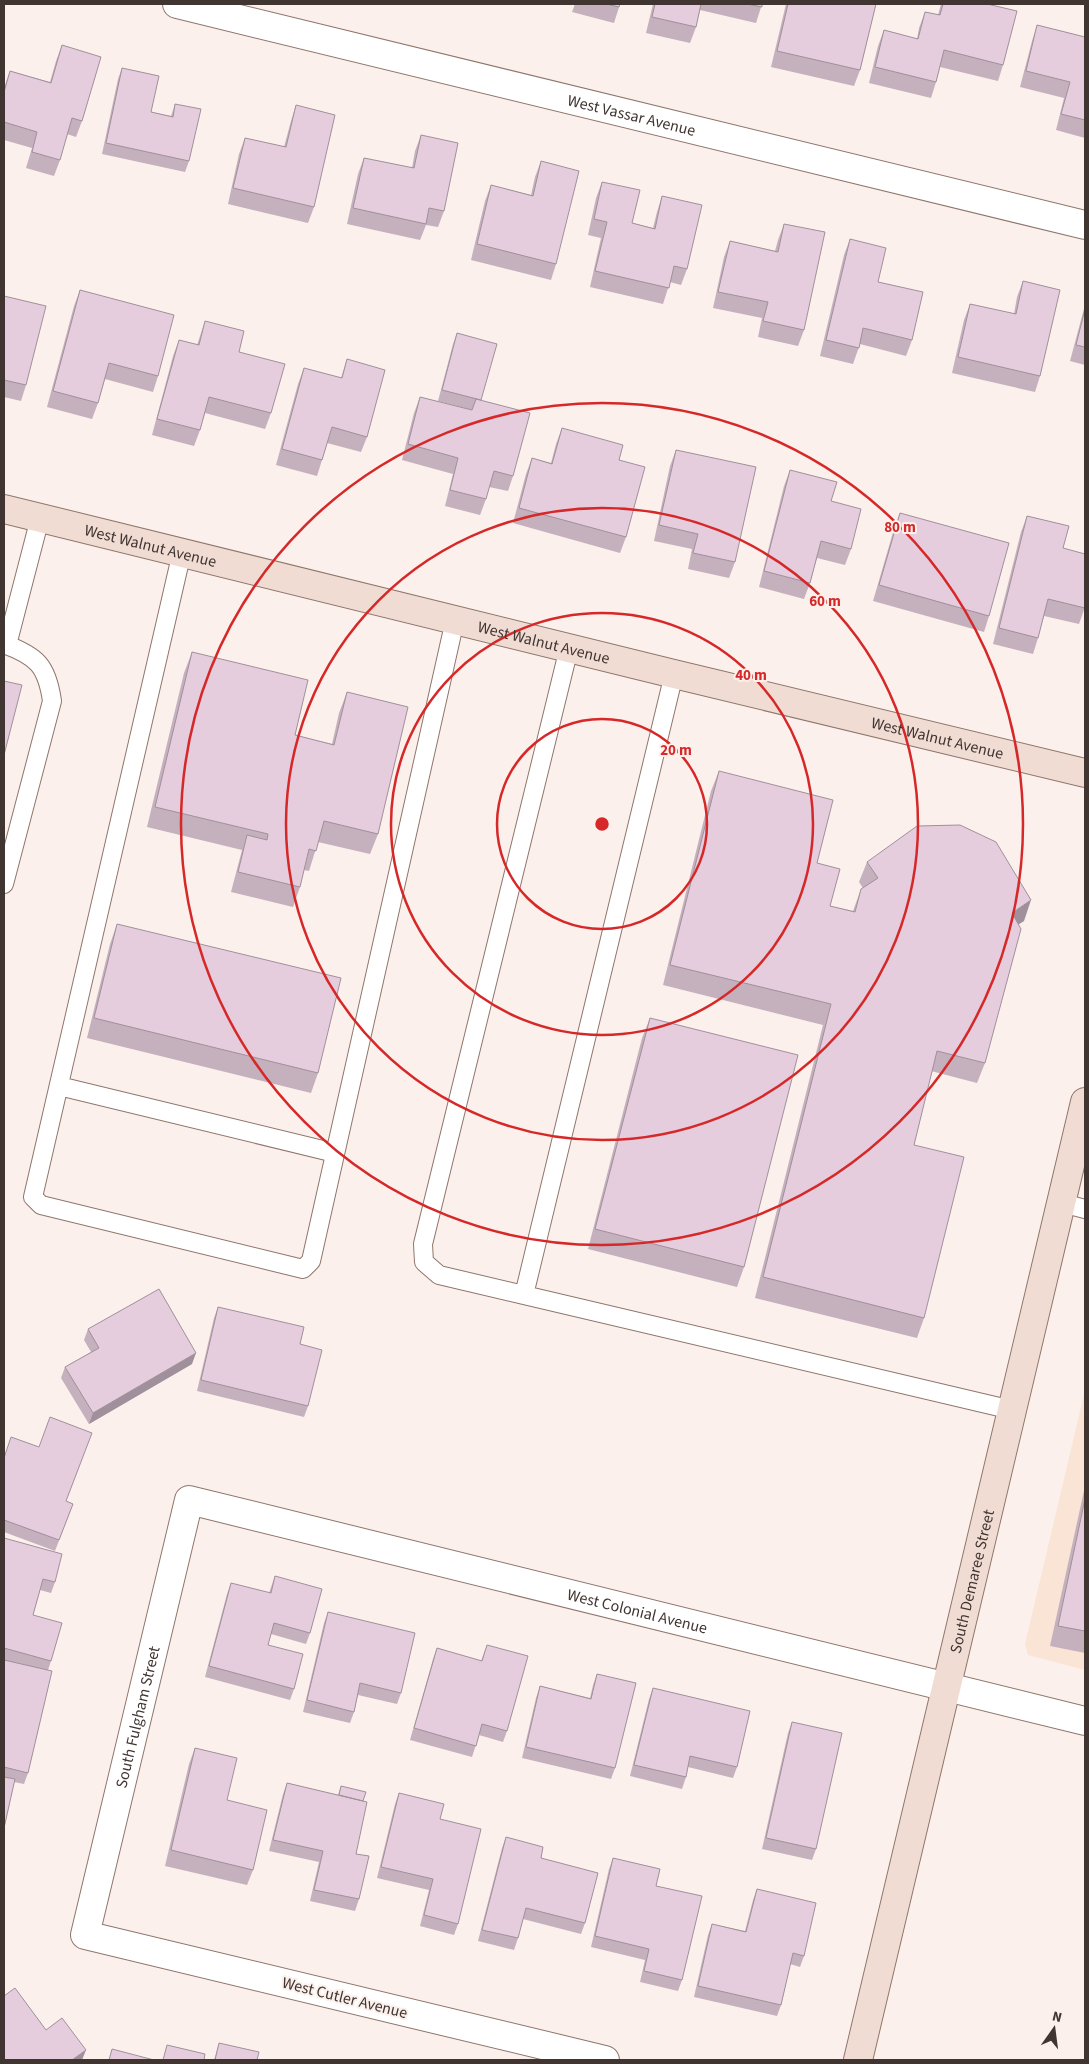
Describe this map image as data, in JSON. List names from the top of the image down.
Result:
{
  "streets": {
    "main road": ["West Walnut Avenue", "South Demaree Street"],
    "street": [
      "West Vassar Avenue",
      "West Colonial Avenue",
      "South Fulgham Street",
      "West Cutler Avenue"
    ]
  },
  "crossings": [
    ["South Demaree Street", "West Colonial Avenue"],
    ["West Colonial Avenue", "South Fulgham Street"],
    ["South Fulgham Street", "West Cutler Avenue"]
  ],
  "north": "top",
  "rings": [
    "80 m",
    "60 m",
    "40 m",
    "20 m"
  ]
}
